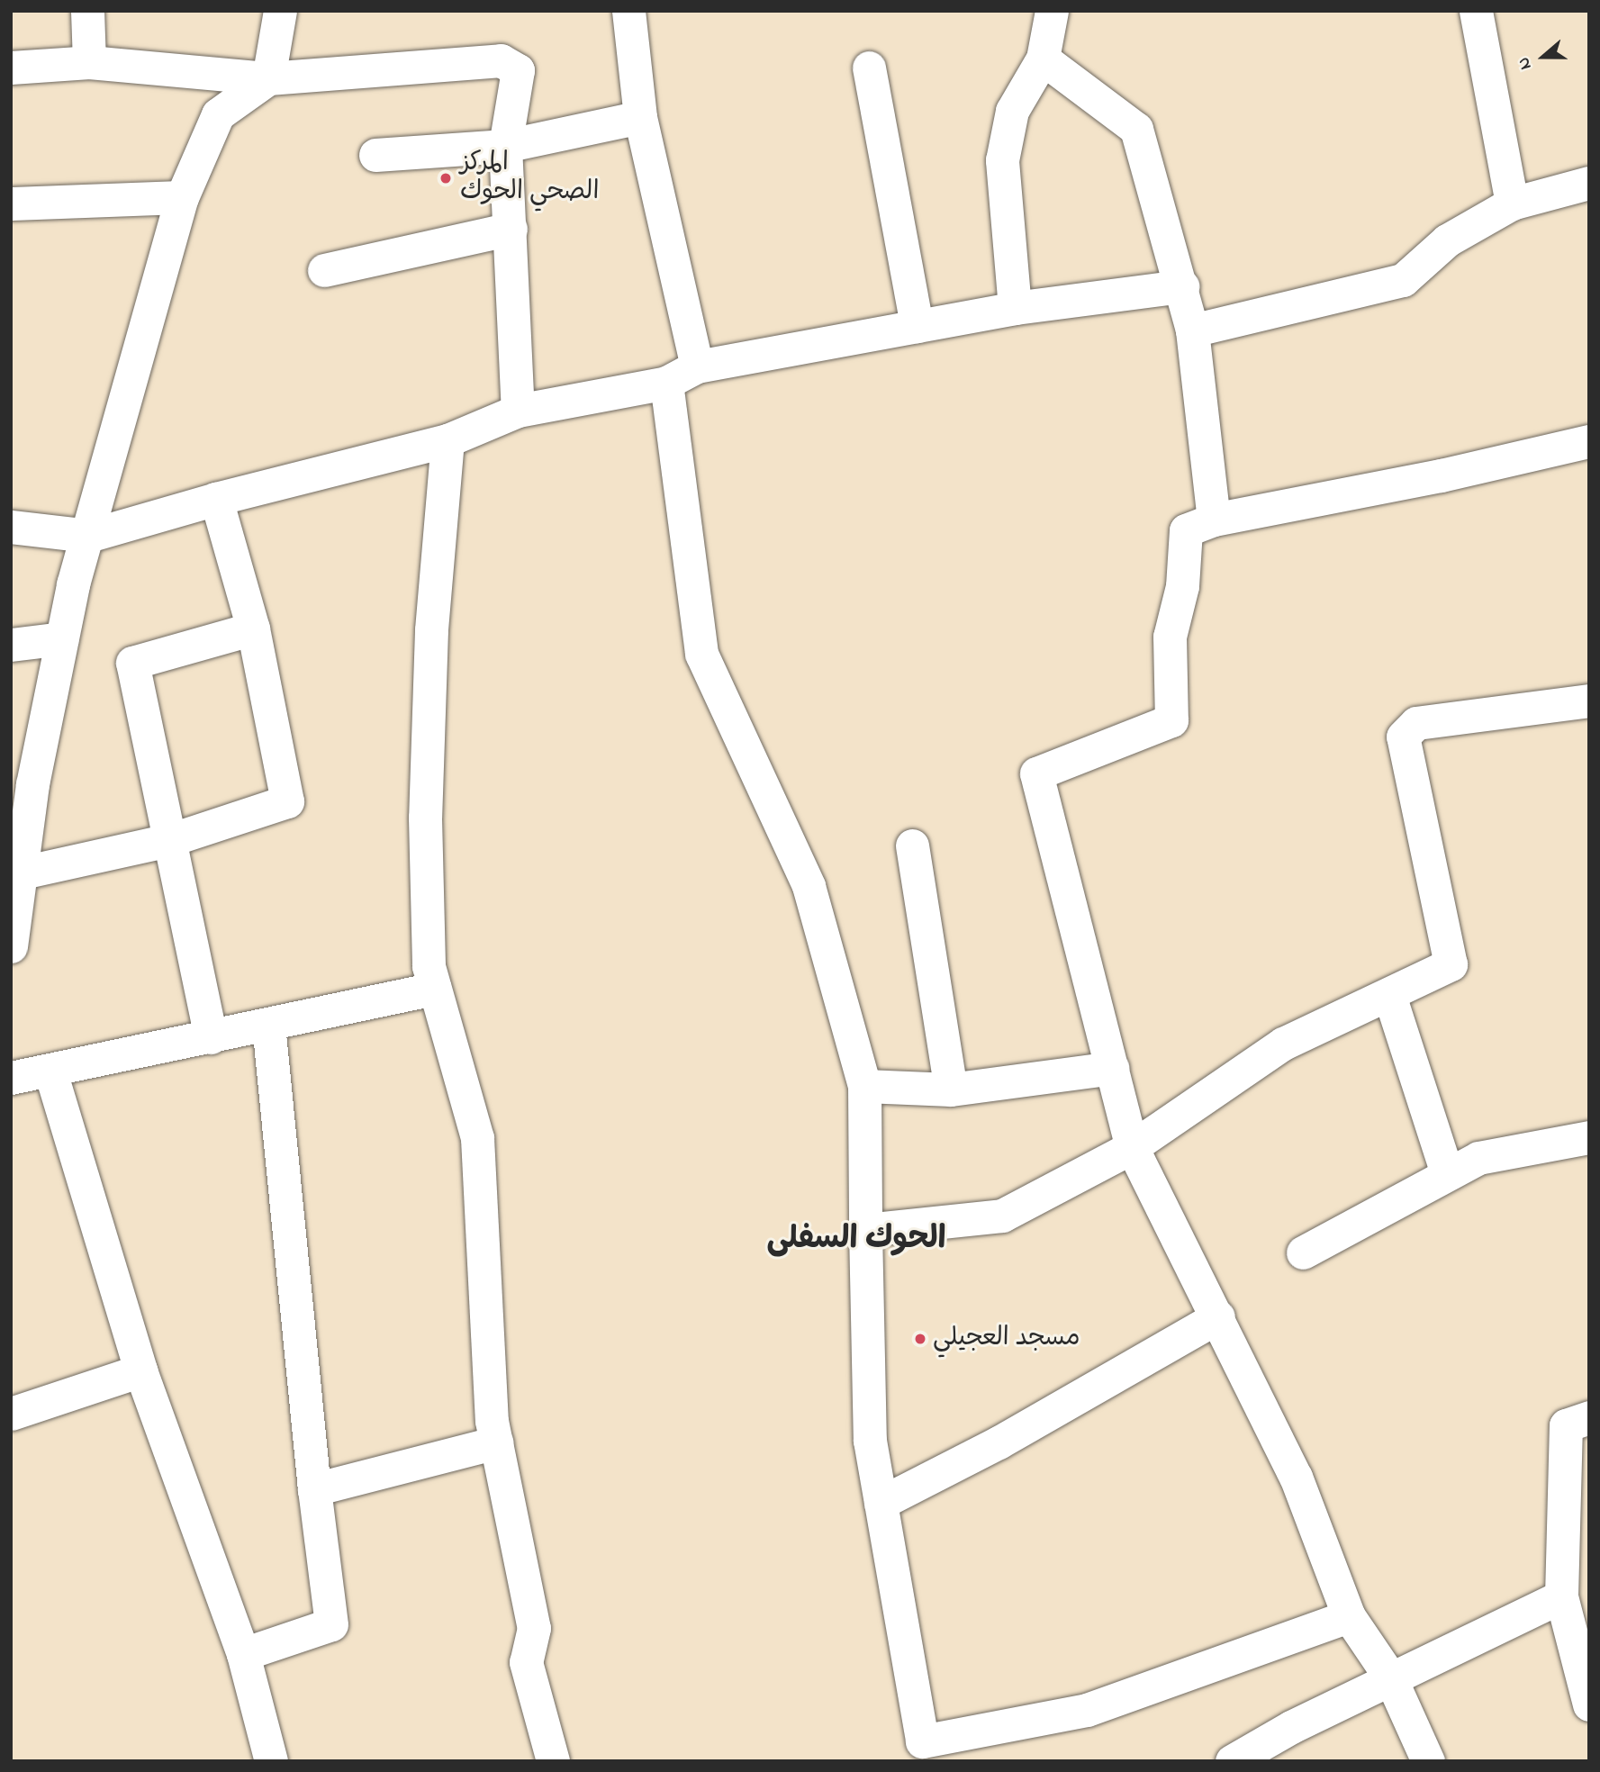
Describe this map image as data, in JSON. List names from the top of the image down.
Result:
{
  "districts": ["الحوك السفلى"],
  "places": ["المركز الصحي الحوك", "مسجد العجيلي"],
  "north": "left"
}
